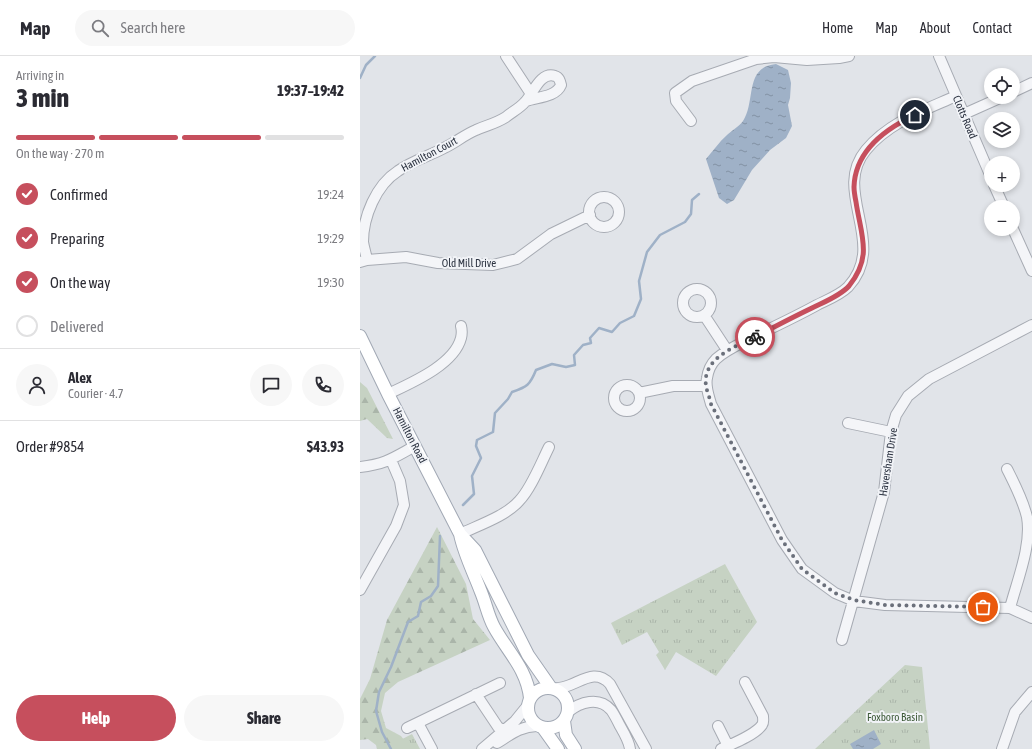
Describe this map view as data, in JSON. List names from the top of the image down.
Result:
{
  "streets": {
    "main road": ["Hamilton Road"],
    "street": [
      "Clotts Road",
      "Hamilton Court",
      "Old Mill Drive",
      "Haversham Drive"
    ]
  },
  "crossings": [
    ["Hamilton Court", "Old Mill Drive"]
  ],
  "parks": ["Foxboro Basin"],
  "page": {
    "header": "Map",
    "search": "Search here",
    "nav": [
      "Home",
      "Map",
      "About",
      "Contact"
    ],
    "heading": ["3 min", "Arriving in", "19:37–19:42"],
    "panel": [
      "Alex",
      "Courier · 4.7",
      "Order #9854",
      "$43.93"
    ],
    "map_buttons": ["+", "−"],
    "bar": "On the way · 270 m",
    "list": [
      ["Confirmed", "19:24"],
      ["Preparing", "19:29"],
      ["On the way", "19:30"],
      "Delivered"
    ],
    "buttons": ["Help", "Share"]
  }
}
